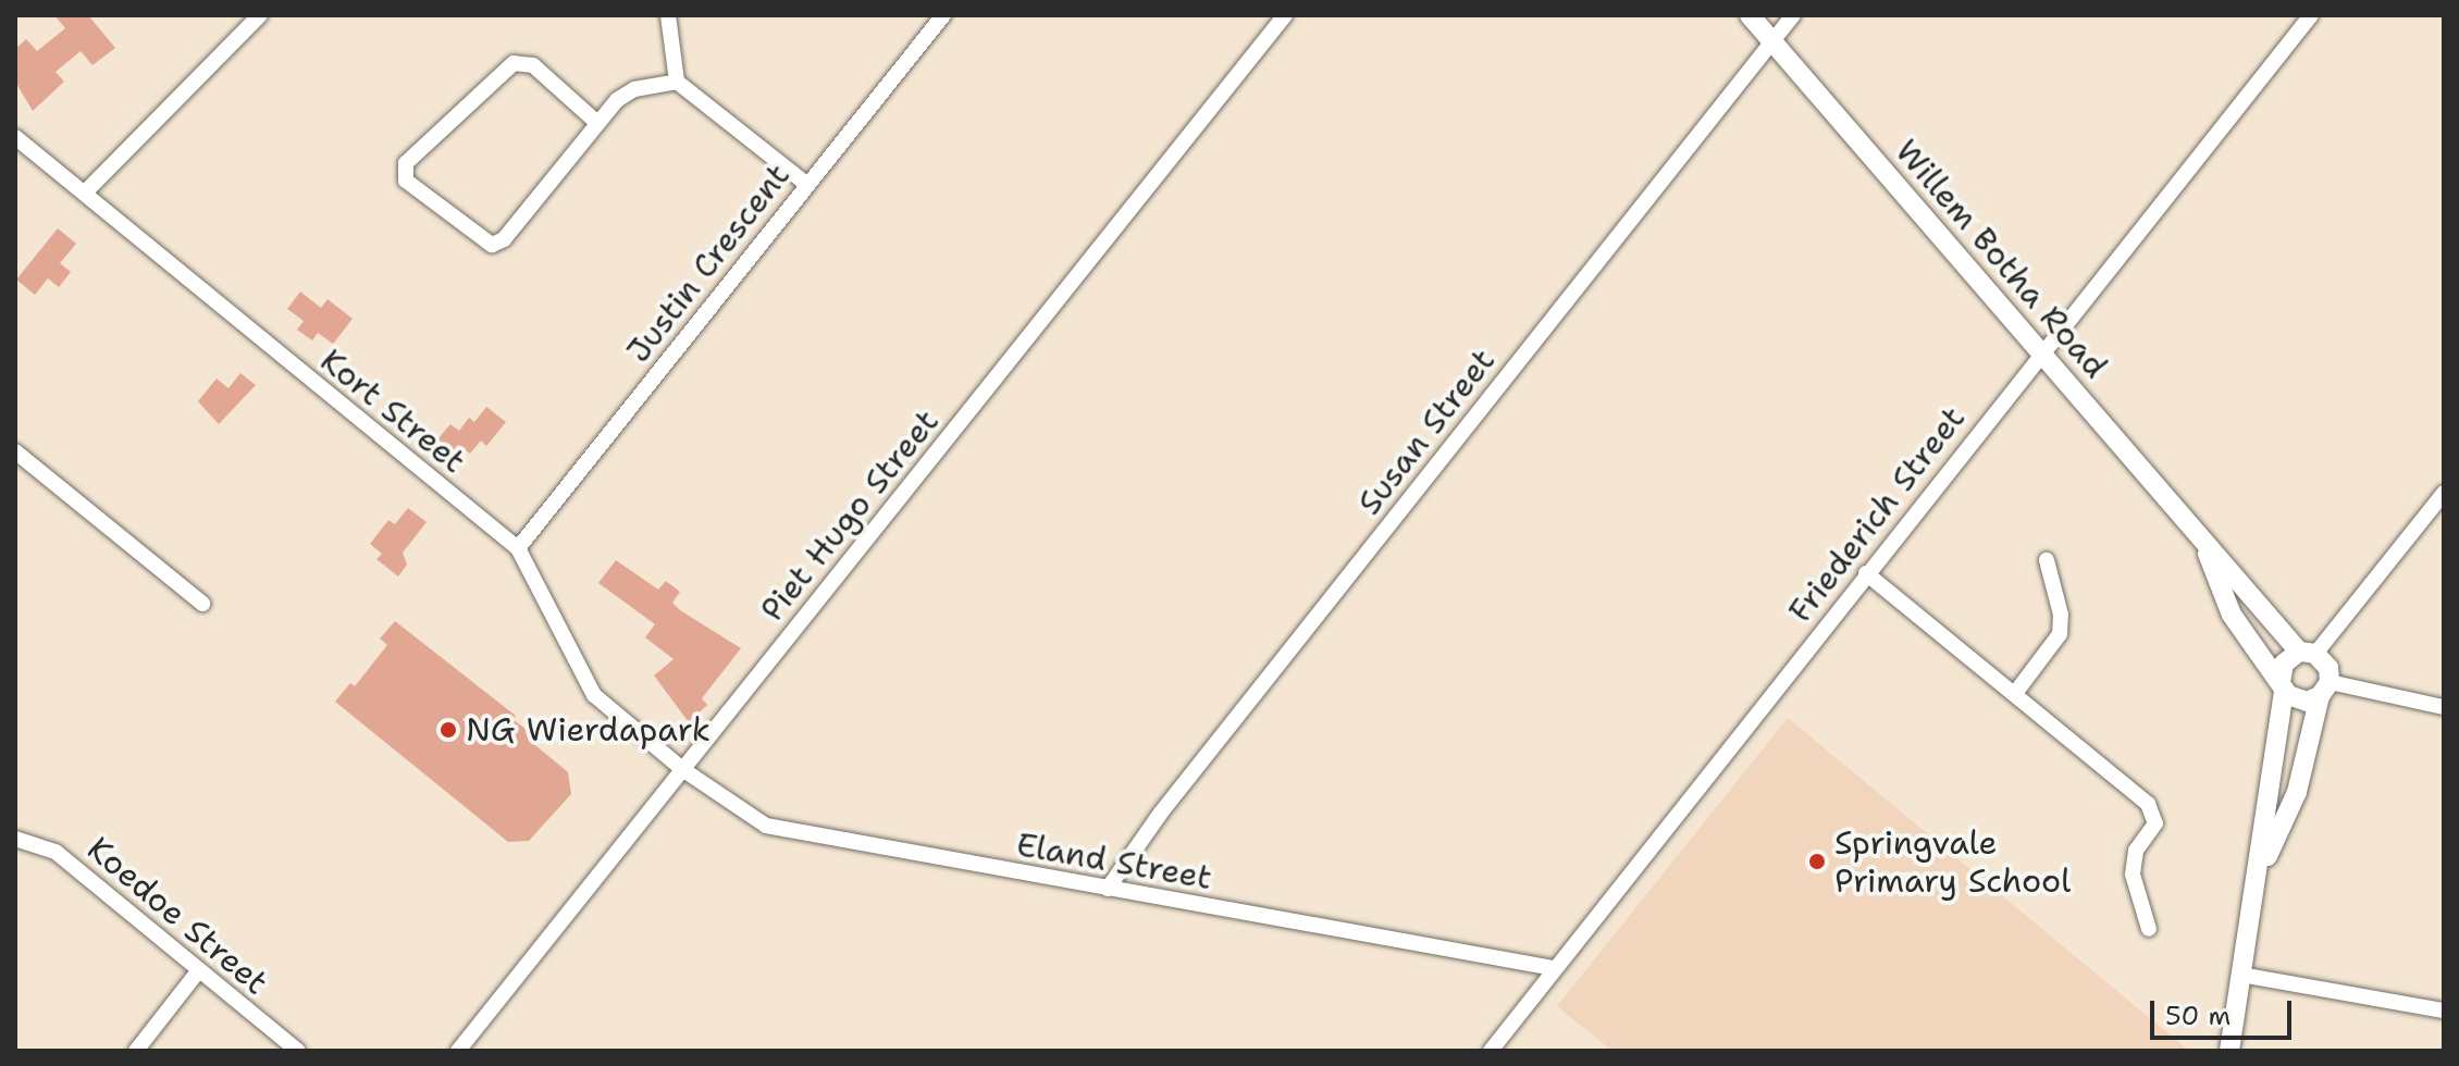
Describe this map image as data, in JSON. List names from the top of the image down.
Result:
{
  "streets": {
    "street": [
      "Willem Botha Road",
      "Justin Crescent",
      "Kort Street",
      "Susan Street",
      "Friederich Street",
      "Piet Hugo Street",
      "Eland Street",
      "Koedoe Street"
    ]
  },
  "crossings": [
    ["Willem Botha Road", "Susan Street"],
    ["Willem Botha Road", "Friederich Street"],
    ["Justin Crescent", "Kort Street"],
    ["Kort Street", "Piet Hugo Street"],
    ["Kort Street", "Eland Street"],
    ["Susan Street", "Eland Street"],
    ["Friederich Street", "Eland Street"],
    ["Piet Hugo Street", "Eland Street"]
  ],
  "places": ["NG Wierdapark", "Springvale Primary School"],
  "scale_bar": "50 m"
}
